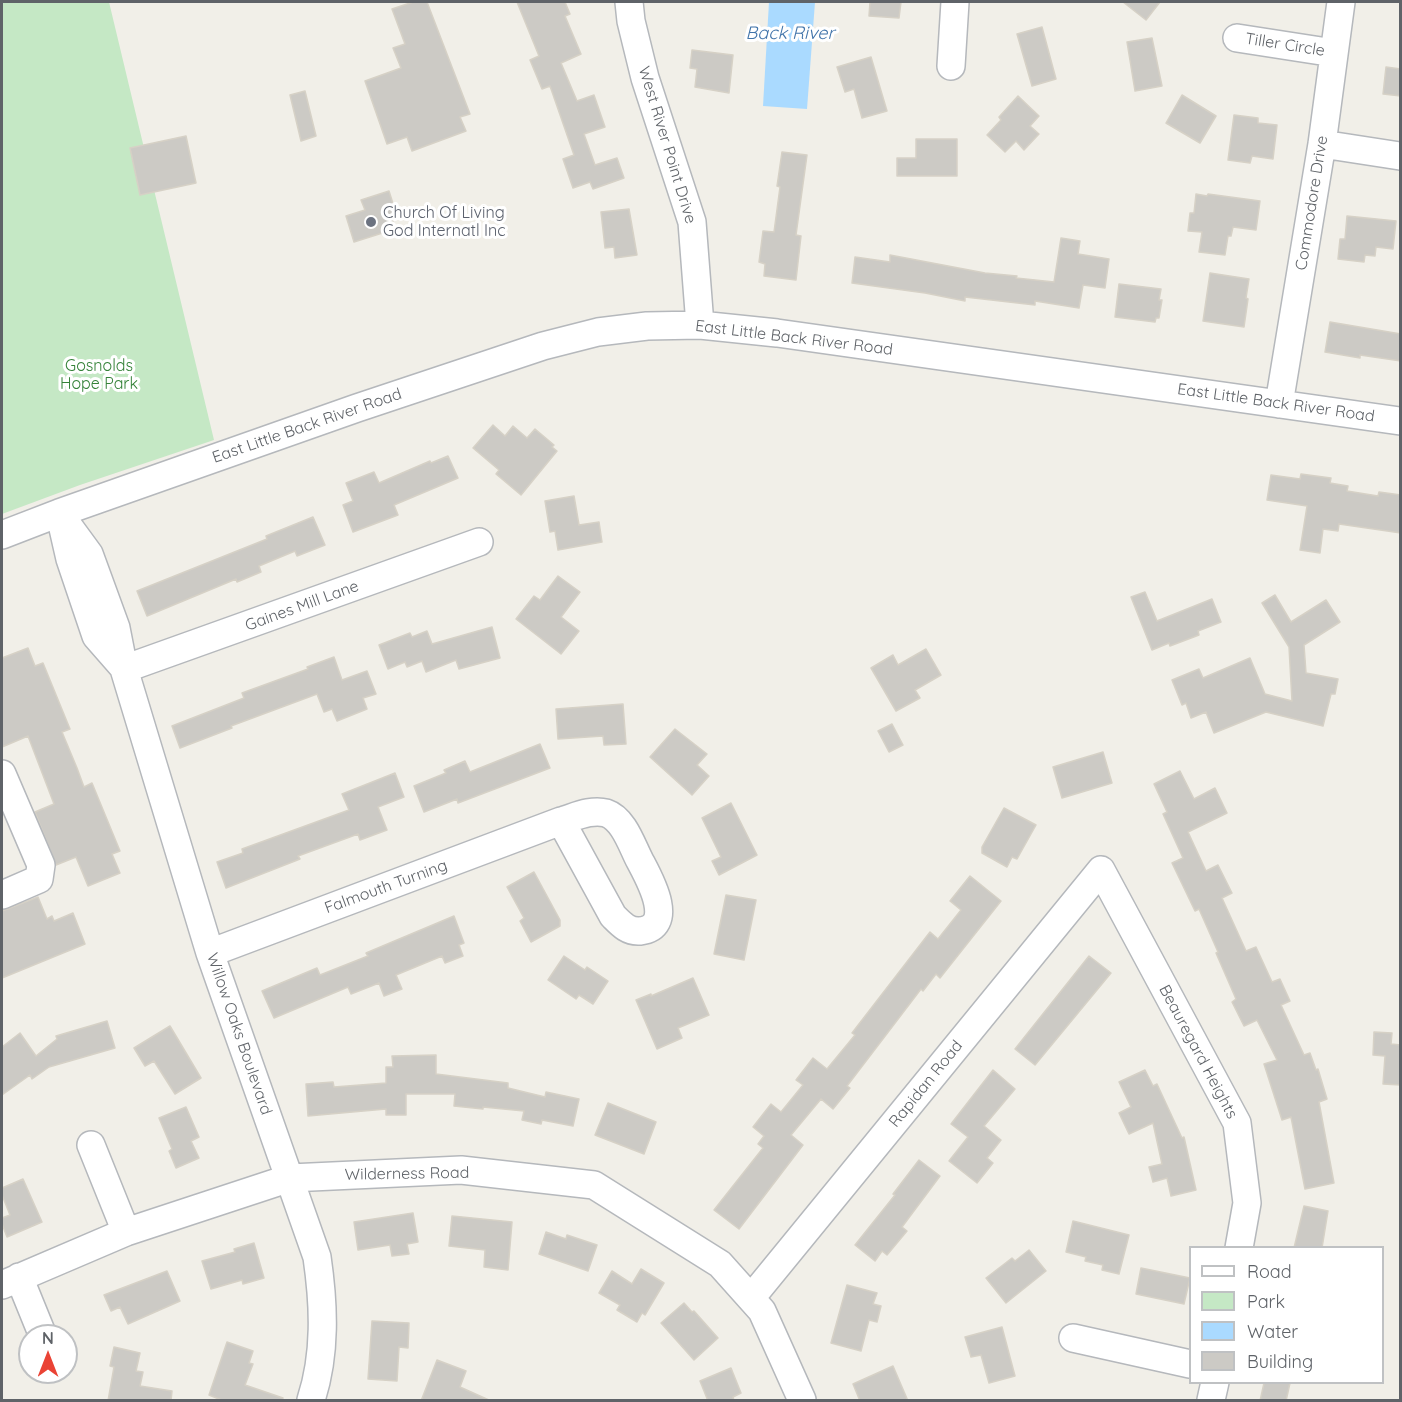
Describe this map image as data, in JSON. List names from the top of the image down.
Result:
{
  "streets": {
    "street": [
      "Tiller Circle",
      "West River Point Drive",
      "Commodore Drive",
      "East Little Back River Road",
      "Gaines Mill Lane",
      "Falmouth Turning",
      "Willow Oaks Boulevard",
      "Beauregard Heights",
      "Rapidan Road",
      "Wilderness Road"
    ]
  },
  "crossings": [
    ["Tiller Circle", "Commodore Drive"],
    ["West River Point Drive", "East Little Back River Road"],
    ["Commodore Drive", "East Little Back River Road"],
    ["East Little Back River Road", "Willow Oaks Boulevard"],
    ["Gaines Mill Lane", "Willow Oaks Boulevard"],
    ["Falmouth Turning", "Willow Oaks Boulevard"],
    ["Willow Oaks Boulevard", "Wilderness Road"],
    ["Beauregard Heights", "Rapidan Road"],
    ["Rapidan Road", "Wilderness Road"]
  ],
  "water": ["Back River"],
  "parks": ["Gosnolds Hope Park"],
  "places": ["Church Of Living God Internatl Inc"],
  "legend": [
    "Road",
    "Park",
    "Water",
    "Building"
  ],
  "north": "top"
}
